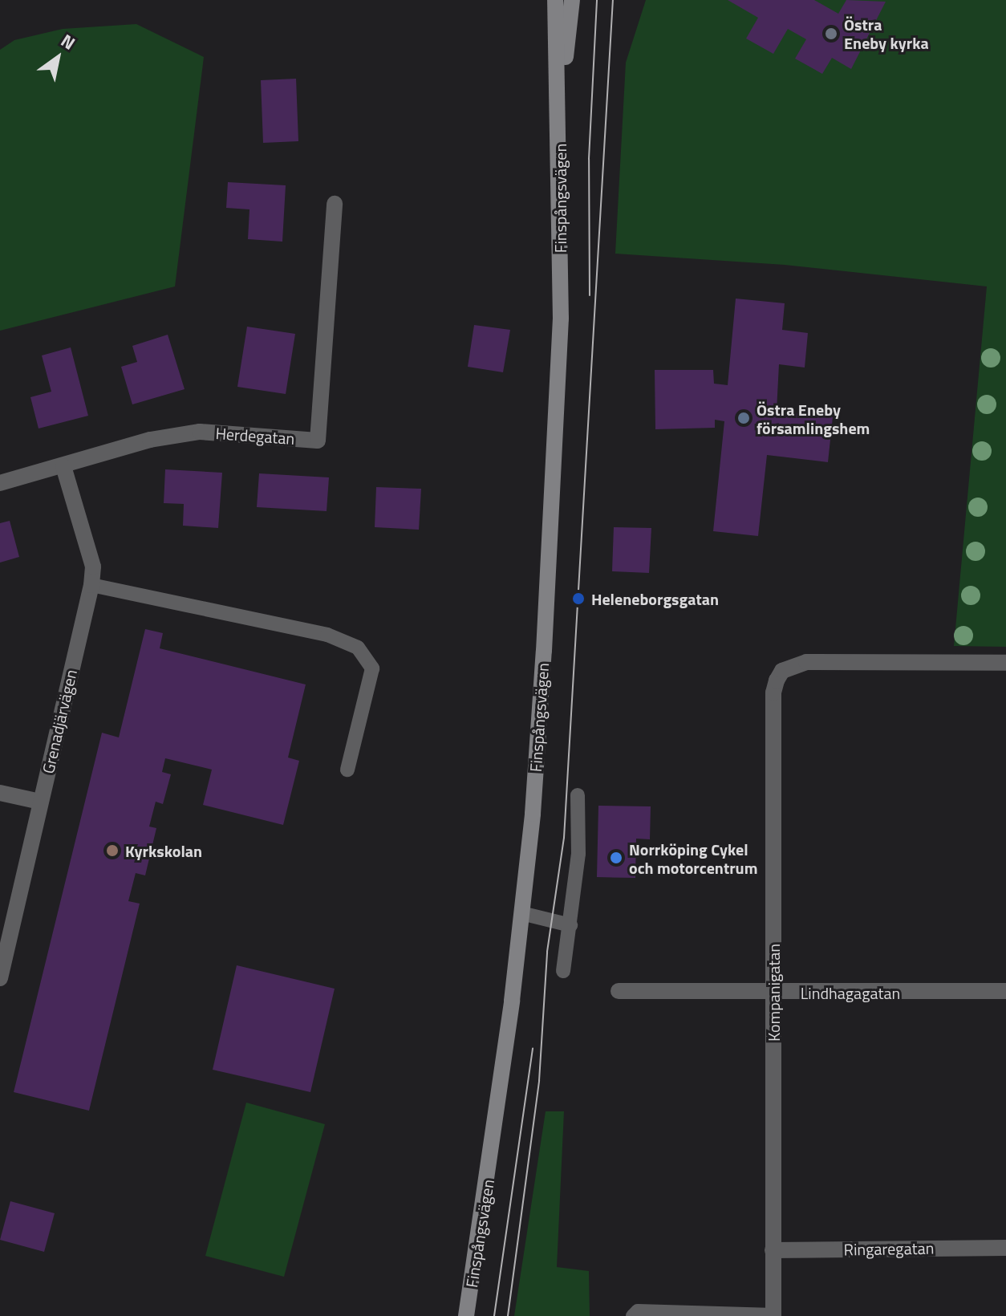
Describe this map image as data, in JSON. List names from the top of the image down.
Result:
{
  "streets": {
    "main road": ["Finspångsvägen"],
    "street": [
      "Herdegatan",
      "Grenadjärvägen",
      "Kompanigatan",
      "Lindhagagatan",
      "Ringaregatan"
    ]
  },
  "crossings": [
    ["Herdegatan", "Grenadjärvägen"],
    ["Kompanigatan", "Lindhagagatan"],
    ["Kompanigatan", "Ringaregatan"]
  ],
  "places": [
    "Östra Eneby kyrka",
    "Östra Eneby församlingshem",
    "Heleneborgsgatan",
    "Kyrkskolan",
    "Norrköping Cykel och motorcentrum"
  ],
  "north": "top right"
}
